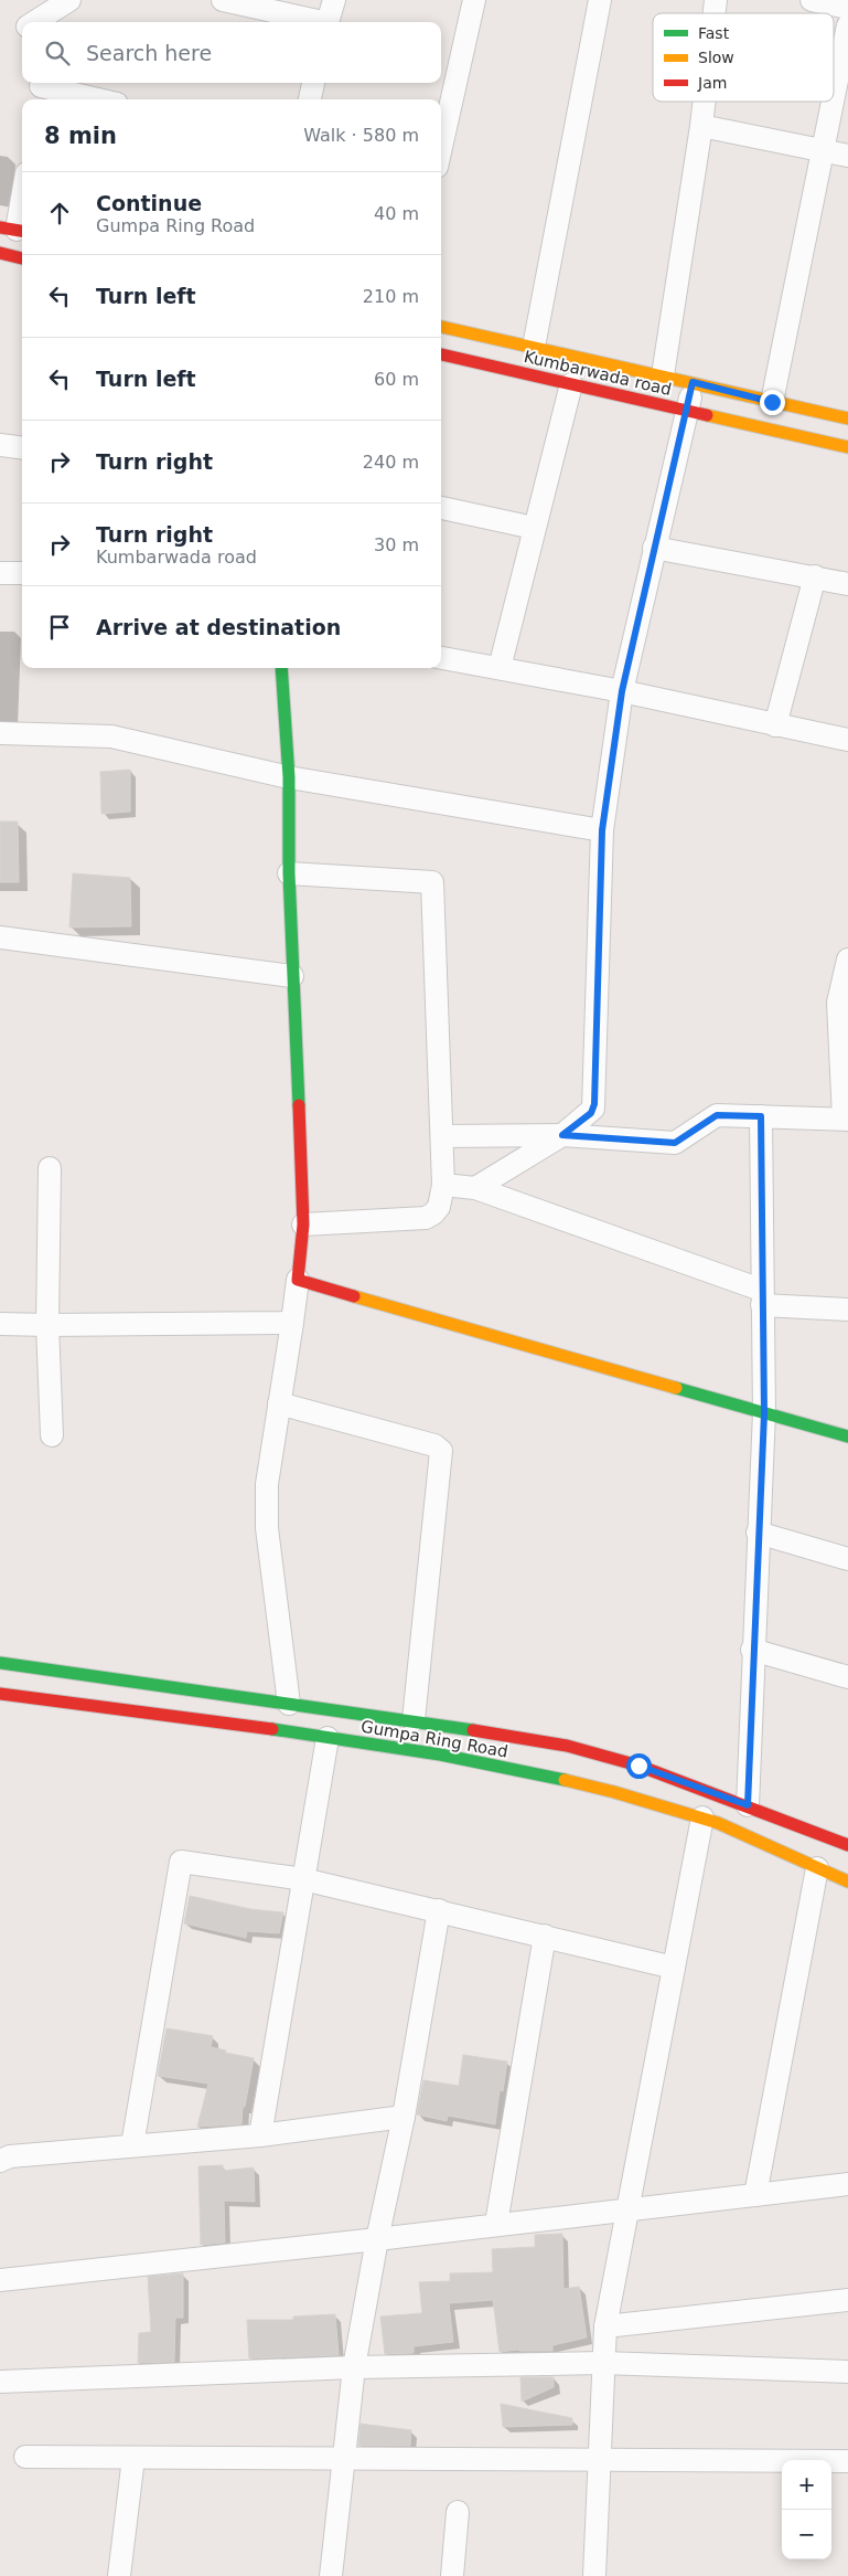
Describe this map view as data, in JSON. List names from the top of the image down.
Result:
{
  "streets": {
    "street": ["Kumbarwada road", "Gumpa Ring Road"]
  },
  "legend": ["Fast", "Slow", "Jam"],
  "page": {
    "search": "Search here",
    "heading": ["8 min", "Walk · 580 m"],
    "list": [
      ["Continue", "Gumpa Ring Road", "40 m"],
      ["Turn left", "210 m"],
      ["Turn left", "60 m"],
      ["Turn right", "240 m"],
      ["Turn right", "Kumbarwada road", "30 m"],
      "Arrive at destination"
    ],
    "map_buttons": ["+", "−"]
  }
}
